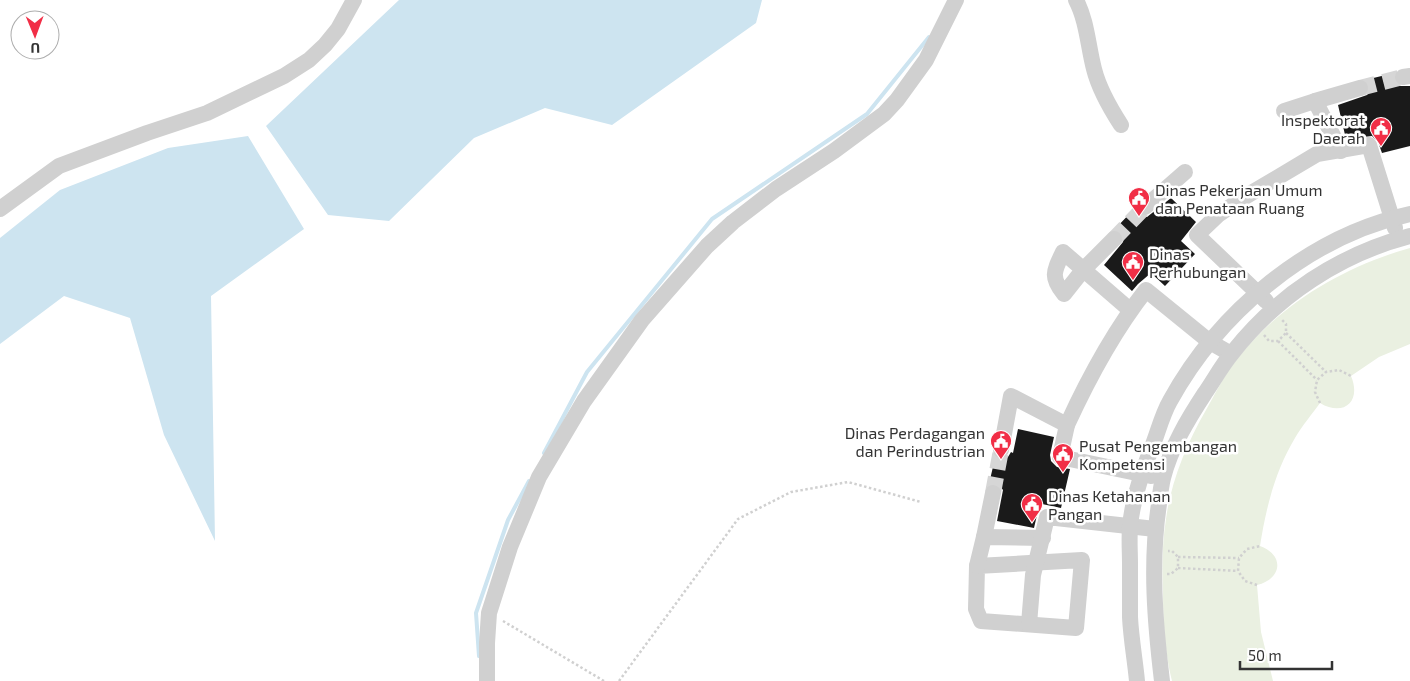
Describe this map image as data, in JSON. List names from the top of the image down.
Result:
{
  "places": {
    "public building": [
      "Inspektorat Daerah",
      "Dinas Pekerjaan Umum dan Penataan Ruang",
      "Dinas Perhubungan",
      "Dinas Perdagangan dan Perindustrian",
      "Pusat Pengembangan Kompetensi",
      "Dinas Ketahanan Pangan"
    ]
  },
  "scale_bar": "50 m",
  "north": "bottom"
}
